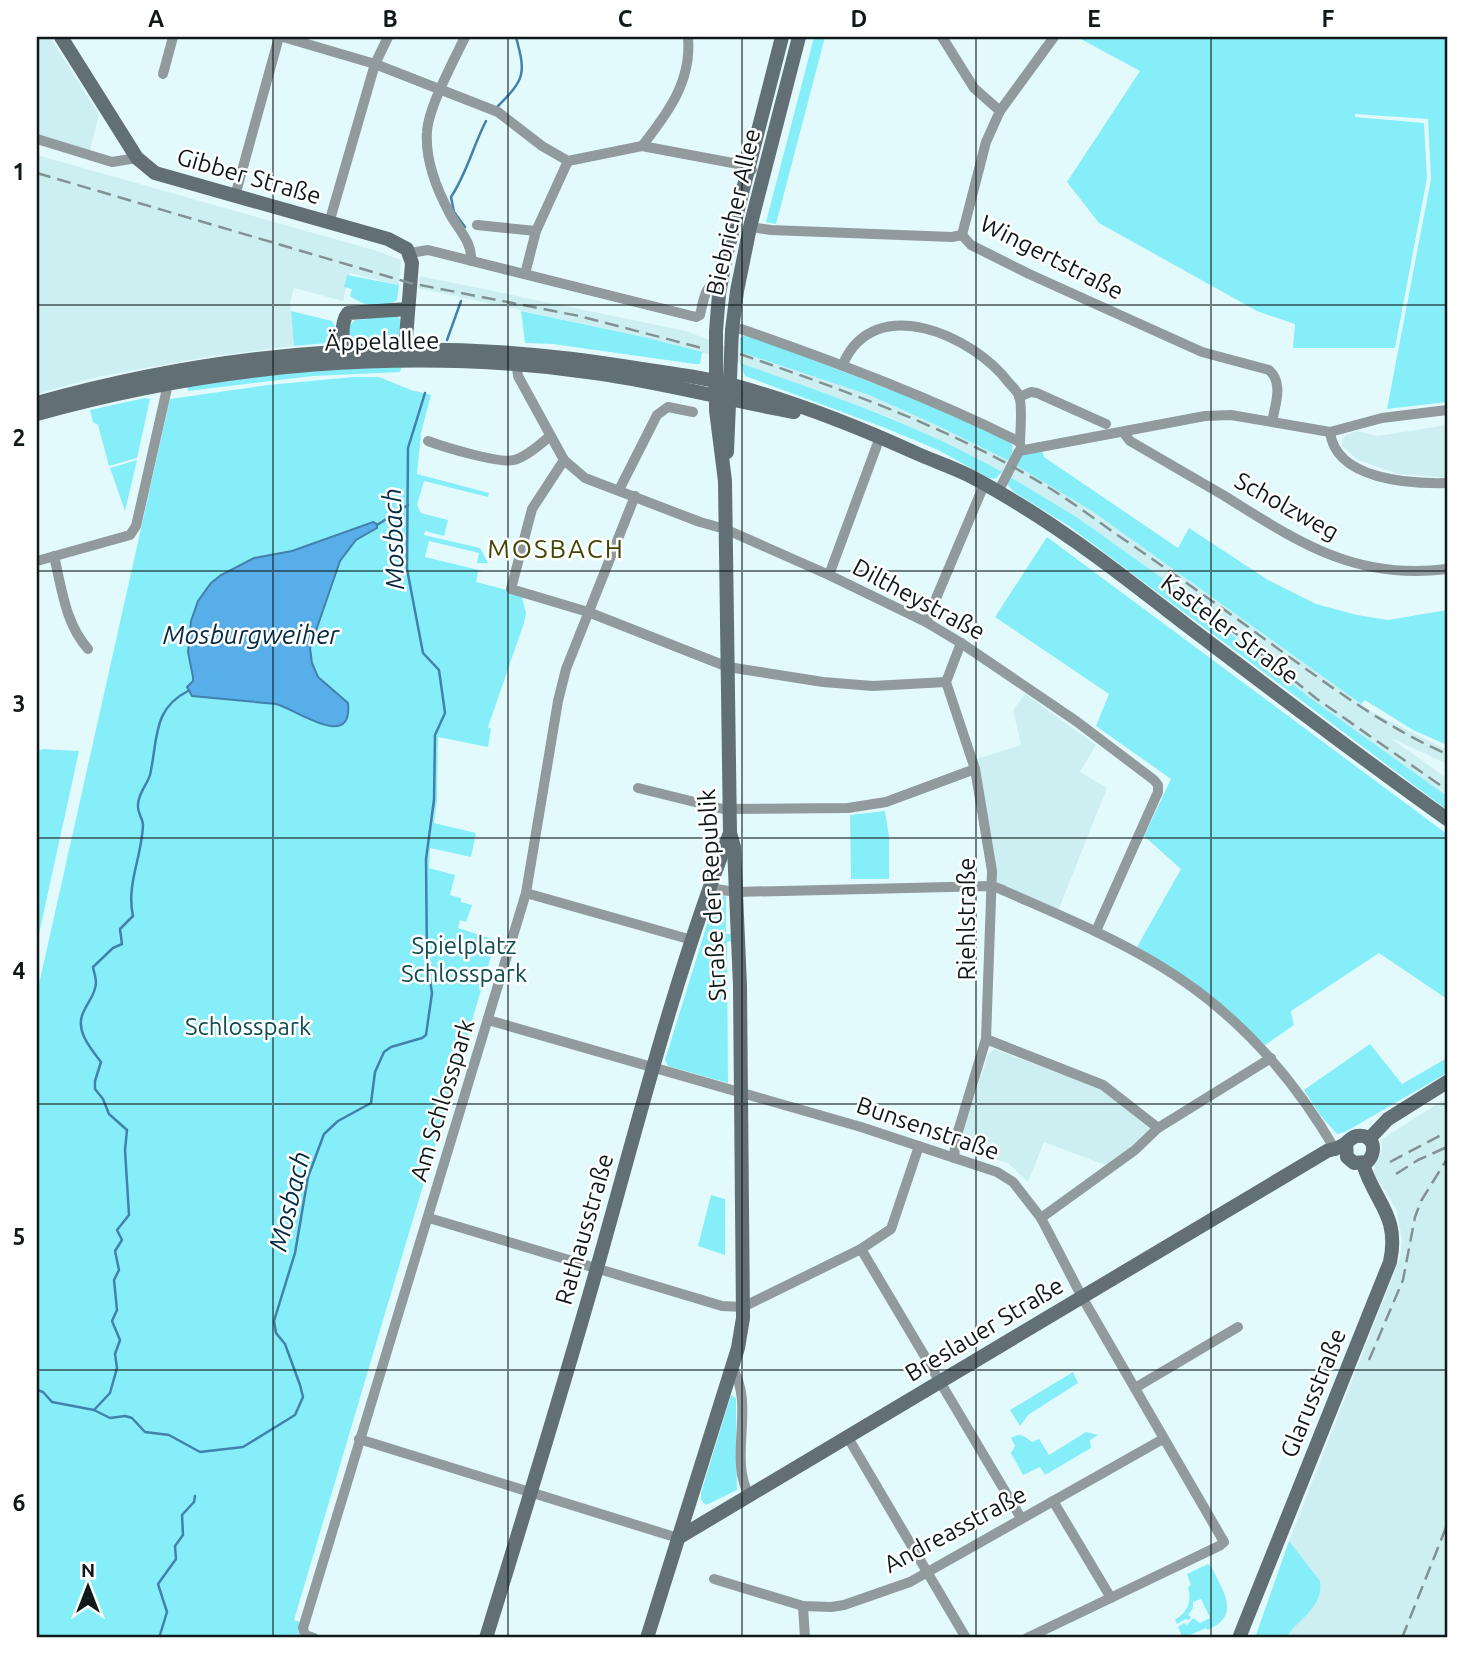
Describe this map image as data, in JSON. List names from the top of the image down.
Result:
{
  "streets": {
    "street": [
      "Gibber Straße",
      "Biebricher Allee",
      "Wingertstraße",
      "Äppelallee",
      "Scholzweg",
      "Diltheystraße",
      "Kasteler Straße",
      "Straße der Republik",
      "Riehlstraße",
      "Am Schlosspark",
      "Bunsenstraße",
      "Rathausstraße",
      "Breslauer Straße",
      "Glarusstraße",
      "Andreasstraße"
    ]
  },
  "crossings": [
    ["Gibber Straße", "Biebricher Allee"],
    ["Biebricher Allee", "Wingertstraße"],
    ["Biebricher Allee", "Äppelallee"],
    ["Biebricher Allee", "Kasteler Straße"],
    ["Biebricher Allee", "Straße der Republik"],
    ["Äppelallee", "Kasteler Straße"],
    ["Äppelallee", "Straße der Republik"],
    ["Diltheystraße", "Straße der Republik"],
    ["Diltheystraße", "Am Schlosspark"],
    ["Kasteler Straße", "Straße der Republik"],
    ["Straße der Republik", "Bunsenstraße"],
    ["Straße der Republik", "Rathausstraße"],
    ["Straße der Republik", "Breslauer Straße"],
    ["Riehlstraße", "Bunsenstraße"],
    ["Am Schlosspark", "Bunsenstraße"],
    ["Bunsenstraße", "Rathausstraße"],
    ["Bunsenstraße", "Breslauer Straße"],
    ["Bunsenstraße", "Andreasstraße"],
    ["Breslauer Straße", "Glarusstraße"]
  ],
  "districts": ["MOSBACH"],
  "water": ["Mosbach", "Mosburgweiher"],
  "parks": ["Spielplatz Schlosspark", "Schlosspark"],
  "north": "top",
  "grid": {
    "columns": [
      "A",
      "B",
      "C",
      "D",
      "E",
      "F"
    ],
    "rows": [
      "1",
      "2",
      "3",
      "4",
      "5",
      "6"
    ]
  }
}
